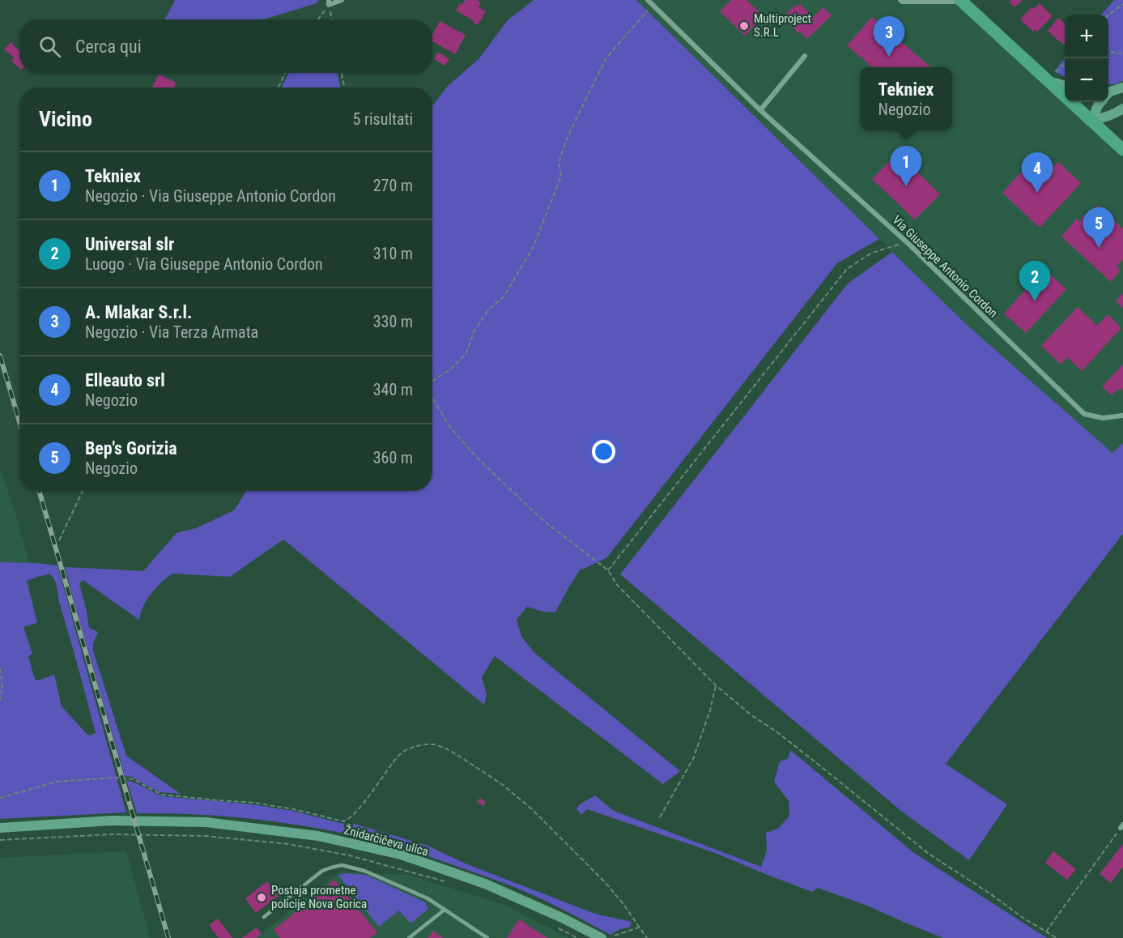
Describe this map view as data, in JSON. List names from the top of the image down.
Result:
{
  "streets": {
    "street": ["Via Giuseppe Antonio Cordon", "Žnidarčičeva ulica"]
  },
  "places": ["Multiproject S.R.L", "Postaja prometne policije Nova Gorica"],
  "page": {
    "map_buttons": ["+", "−"],
    "pins": [
      "3",
      "1",
      "4",
      "5",
      "2"
    ],
    "search": "Cerca qui",
    "popup": ["Tekniex", "Negozio"],
    "heading": ["Vicino", "5 risultati"],
    "list": [
      {
        "mark": "1",
        "name": "Tekniex",
        "note": "Negozio · Via Giuseppe Antonio Cordon",
        "value": "270 m"
      },
      {
        "mark": "2",
        "name": "Universal slr",
        "note": "Luogo · Via Giuseppe Antonio Cordon",
        "value": "310 m"
      },
      {
        "mark": "3",
        "name": "A. Mlakar S.r.l.",
        "note": "Negozio · Via Terza Armata",
        "value": "330 m"
      },
      {
        "mark": "4",
        "name": "Elleauto srl",
        "note": "Negozio",
        "value": "340 m"
      },
      {
        "mark": "5",
        "name": "Bep's Gorizia",
        "note": "Negozio",
        "value": "360 m"
      }
    ]
  }
}
